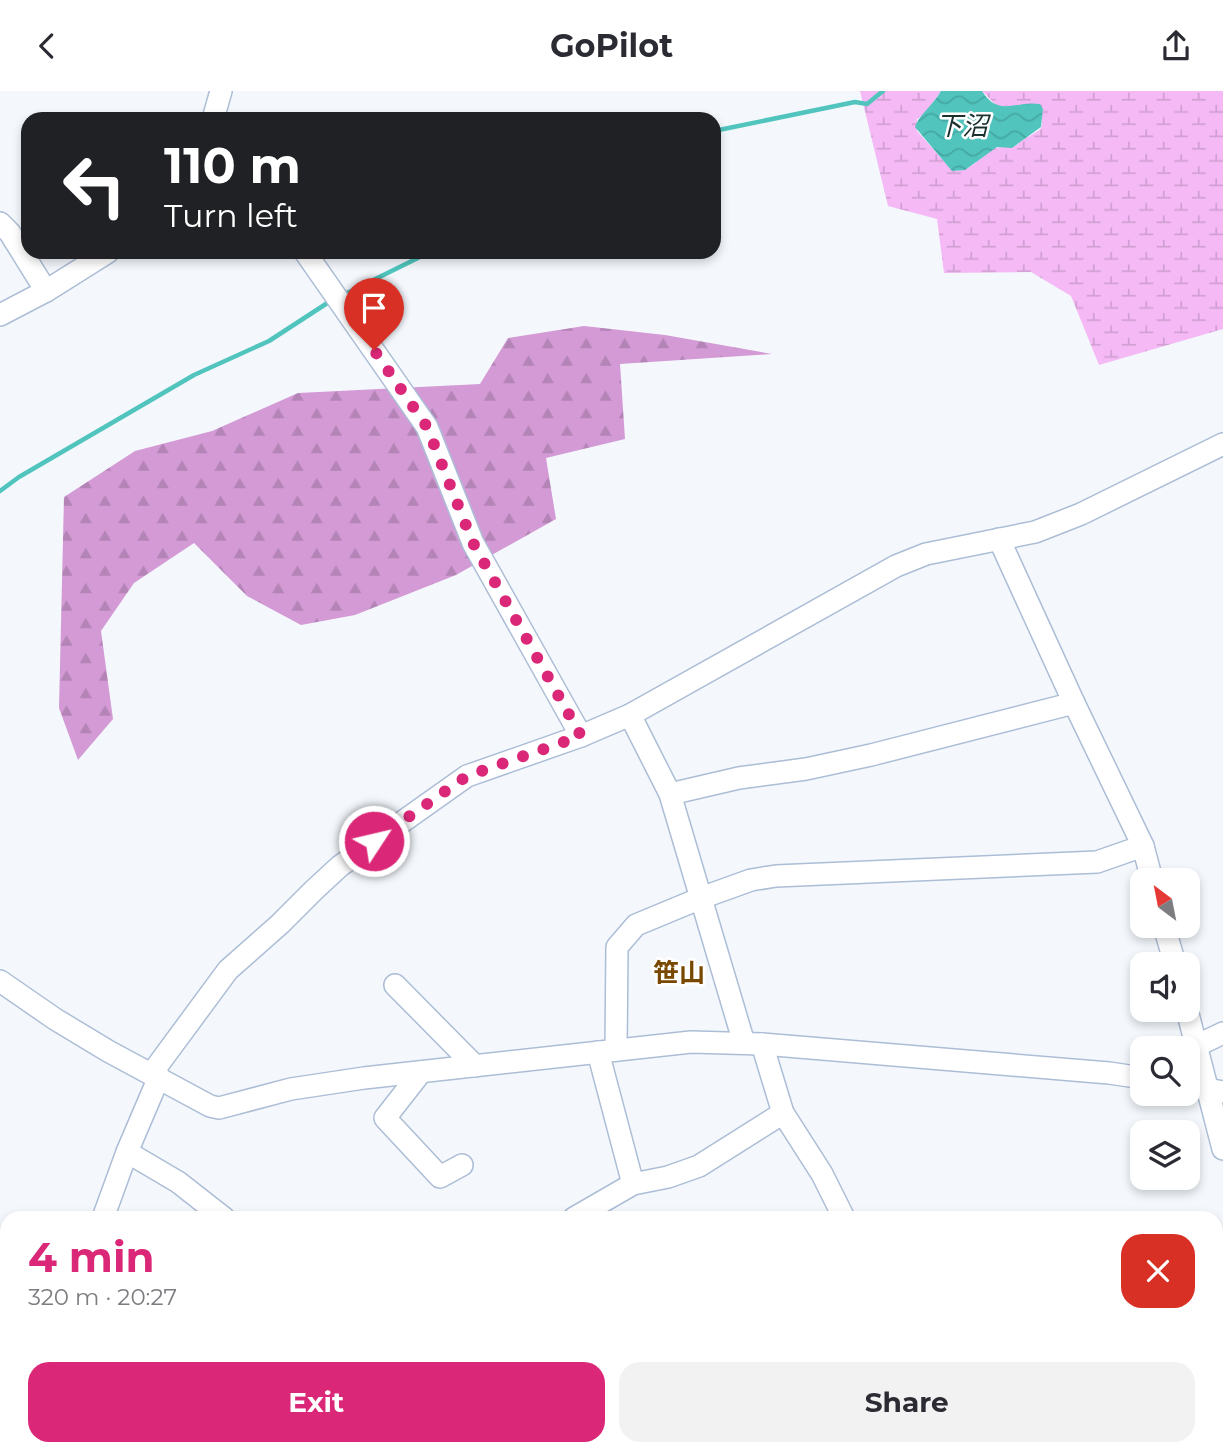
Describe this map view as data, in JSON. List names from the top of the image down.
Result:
{
  "districts": ["笹山"],
  "water": ["下沼"],
  "north": "top left",
  "page": {
    "header": "GoPilot",
    "turn": ["110 m", "Turn left"],
    "heading": ["4 min", "320 m · 20:27"],
    "buttons": ["Exit", "Share"]
  }
}
